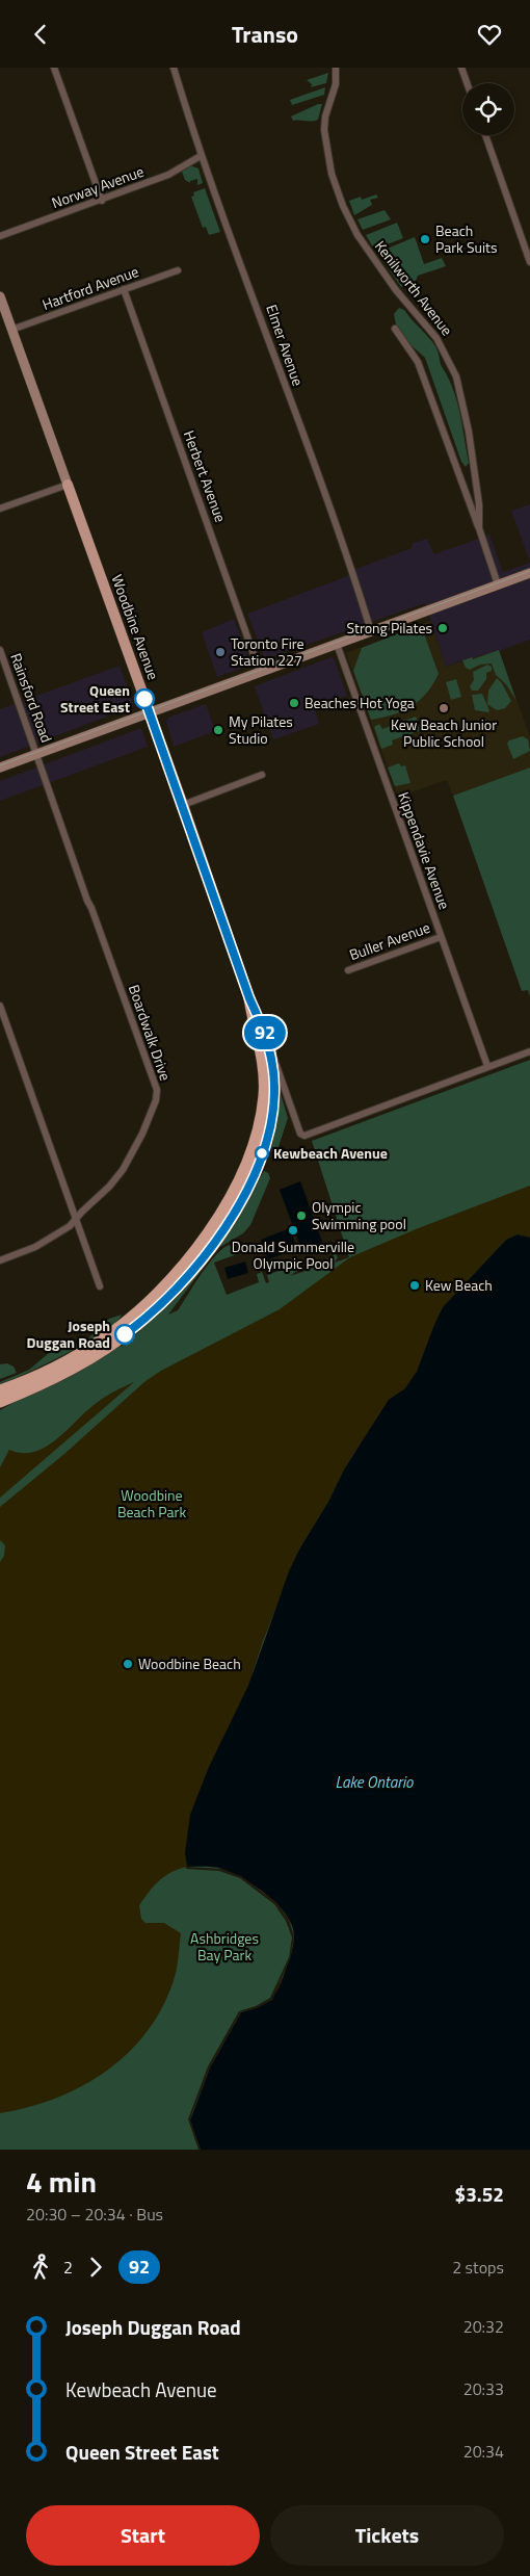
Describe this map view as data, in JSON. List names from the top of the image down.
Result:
{
  "streets": {
    "highway": ["Woodbine Avenue"],
    "street": [
      "Norway Avenue",
      "Hartford Avenue",
      "Kenilworth Avenue",
      "Elmer Avenue",
      "Herbert Avenue",
      "Rainsford Road",
      "Kippendavie Avenue",
      "Buller Avenue",
      "Boardwalk Drive"
    ]
  },
  "crossings": [
    ["Norway Avenue", "Elmer Avenue"],
    ["Hartford Avenue", "Herbert Avenue"],
    ["Hartford Avenue", "Woodbine Avenue"],
    ["Woodbine Avenue", "Kippendavie Avenue"],
    ["Rainsford Road", "Boardwalk Drive"],
    ["Kippendavie Avenue", "Buller Avenue"]
  ],
  "water": ["Lake Ontario"],
  "parks": ["Woodbine Beach Park", "Ashbridges Bay Park"],
  "places": [
    "Beach Park Suits",
    "Strong Pilates",
    "Toronto Fire Station 227",
    "Queen Street East",
    "Beaches Hot Yoga",
    "Kew Beach Junior Public School",
    "My Pilates Studio",
    "Kewbeach Avenue",
    "Olympic Swimming pool",
    "Donald Summerville Olympic Pool",
    "Kew Beach",
    "Joseph Duggan Road",
    "Woodbine Beach"
  ],
  "lines": ["bus line 92"],
  "page": {
    "header": "Transo",
    "on_map": "92",
    "heading": ["4 min", "20:30 – 20:34 · Bus", "$3.52"],
    "legs": ["2", "92", "2 stops"],
    "list": [
      {
        "name": "Joseph Duggan Road",
        "value": "20:32"
      },
      {
        "name": "Kewbeach Avenue",
        "value": "20:33"
      },
      {
        "name": "Queen Street East",
        "value": "20:34"
      }
    ],
    "buttons": ["Start", "Tickets"]
  }
}
